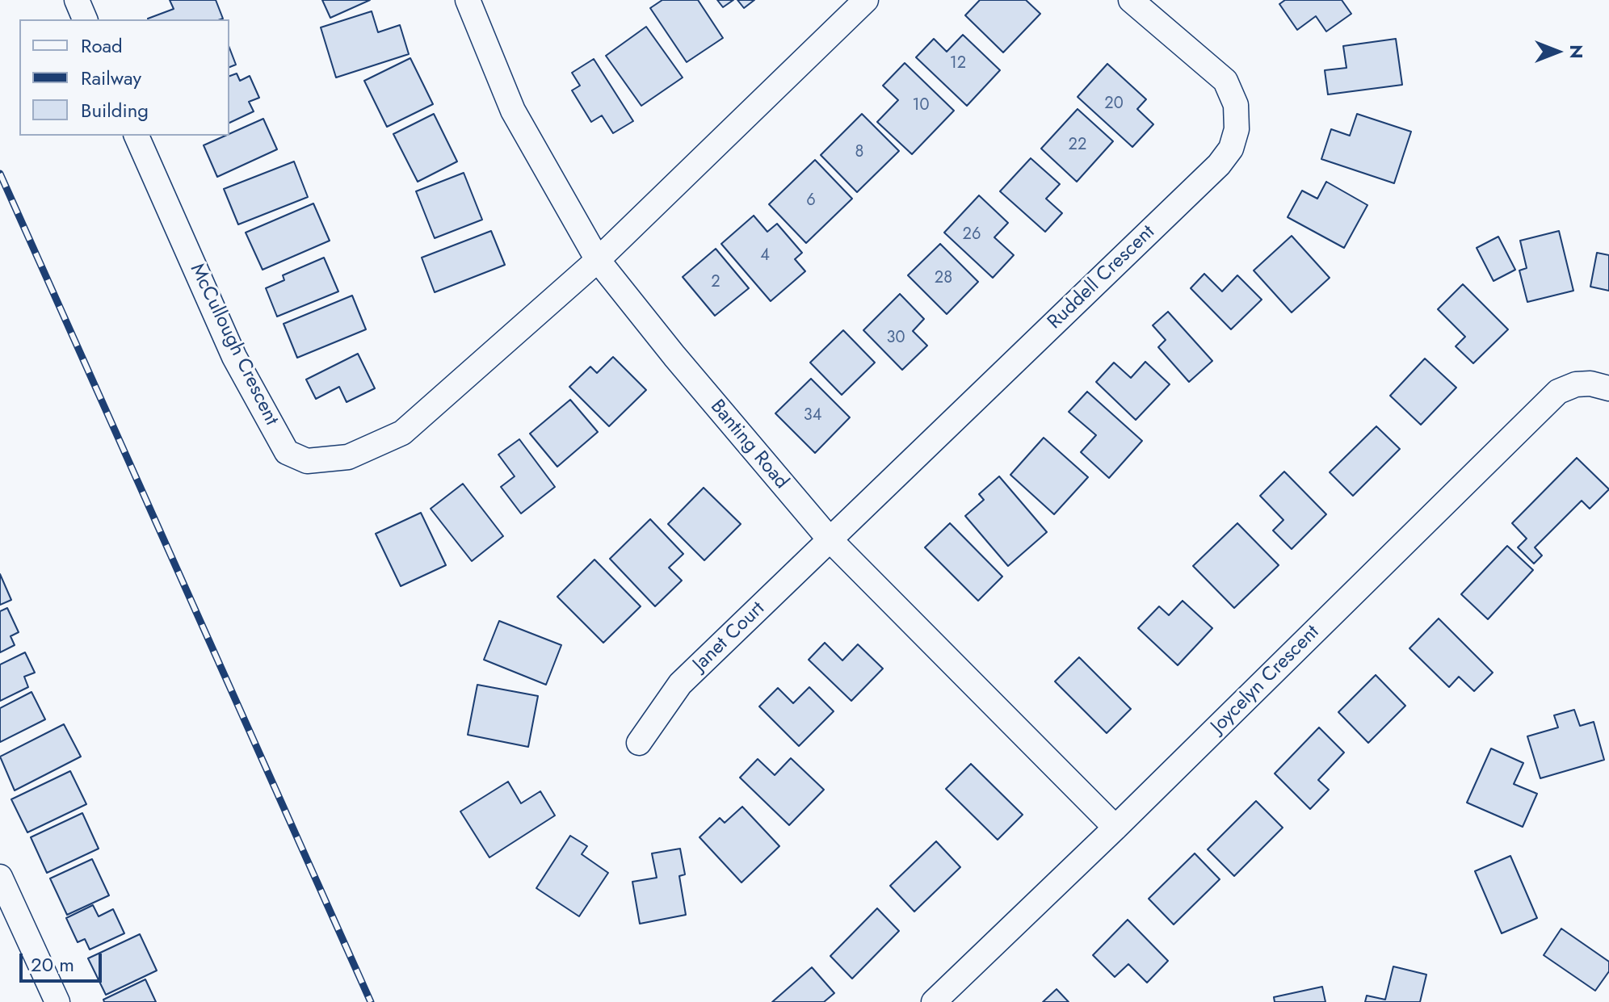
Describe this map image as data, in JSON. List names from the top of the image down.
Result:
{
  "streets": {
    "street": [
      "Ruddell Crescent",
      "McCullough Crescent",
      "Banting Road",
      "Janet Court",
      "Joycelyn Crescent"
    ]
  },
  "crossings": [
    ["Ruddell Crescent", "Banting Road"],
    ["Ruddell Crescent", "Janet Court"],
    ["McCullough Crescent", "Banting Road"],
    ["Banting Road", "Janet Court"],
    ["Banting Road", "Joycelyn Crescent"]
  ],
  "house_numbers": [
    "12",
    "20",
    "10",
    "22",
    "8",
    "6",
    "26",
    "4",
    "28",
    "2",
    "30",
    "34"
  ],
  "legend": ["Road", "Railway", "Building"],
  "scale_bar": "20 m",
  "north": "right"
}
